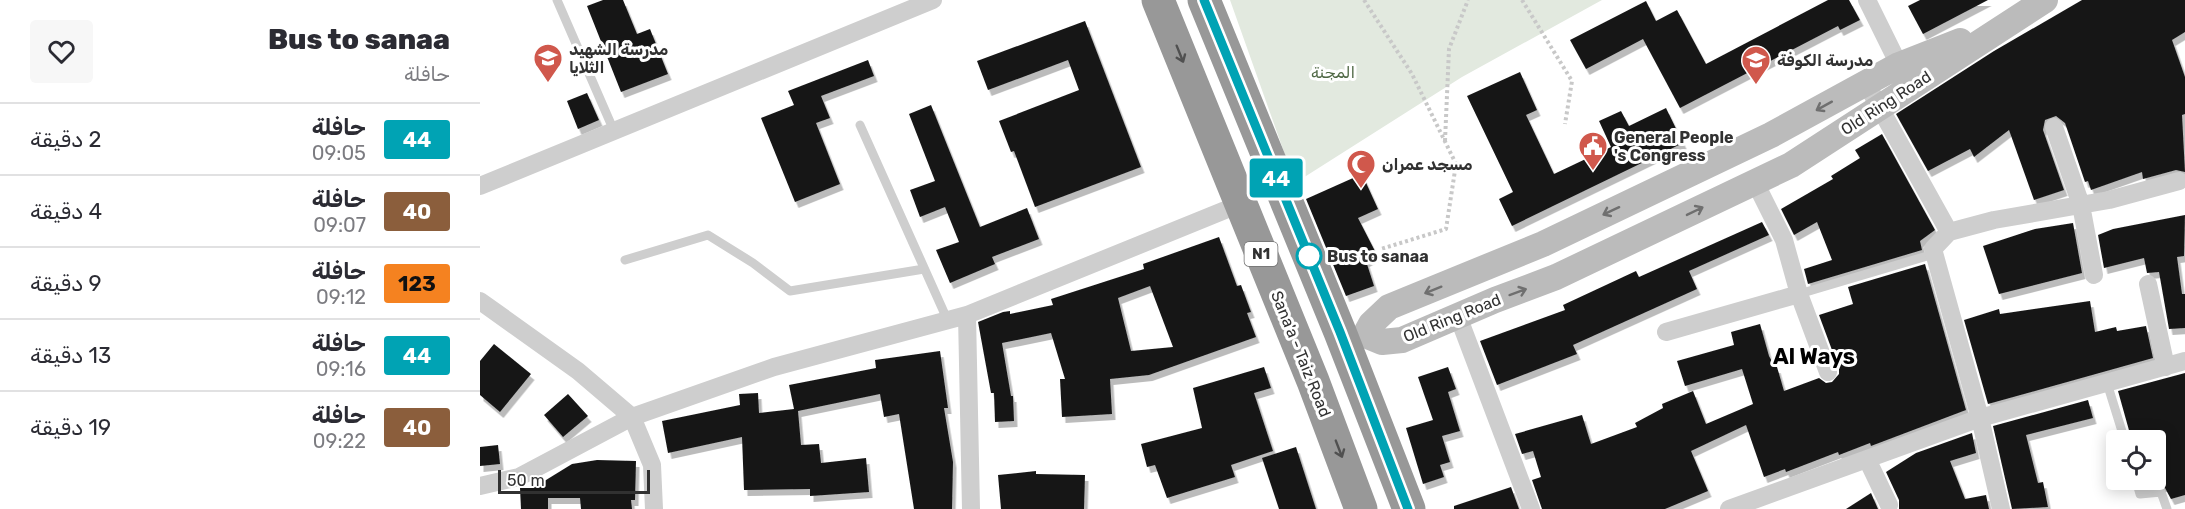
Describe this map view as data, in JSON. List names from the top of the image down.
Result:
{
  "streets": {
    "highway": ["N1", "Sana'a - Taiz Road"],
    "street": ["Old Ring Road"]
  },
  "crossings": [
    ["Old Ring Road", "N1"]
  ],
  "districts": ["Al Ways"],
  "parks": ["المجنة"],
  "places": {
    "school or university": ["مدرسة الشهيد الثلايا", "مدرسة الكوفة"],
    "public building": ["General People 's Congress"],
    "mosque": ["مسجد عمران"],
    "other": ["Bus to sanaa"]
  },
  "lines": ["bus line 44"],
  "scale_bar": "50 m",
  "page": {
    "on_map": "44",
    "heading": ["Bus to sanaa", "حافلة"],
    "list": [
      {
        "mark": "44",
        "name": "حافلة",
        "note": "09:05",
        "value": "2 دقيقة"
      },
      {
        "mark": "40",
        "name": "حافلة",
        "note": "09:07",
        "value": "4 دقيقة"
      },
      {
        "mark": "123",
        "name": "حافلة",
        "note": "09:12",
        "value": "9 دقيقة"
      },
      {
        "mark": "44",
        "name": "حافلة",
        "note": "09:16",
        "value": "13 دقيقة"
      },
      {
        "mark": "40",
        "name": "حافلة",
        "note": "09:22",
        "value": "19 دقيقة"
      }
    ],
    "scale": "50 m"
  }
}
